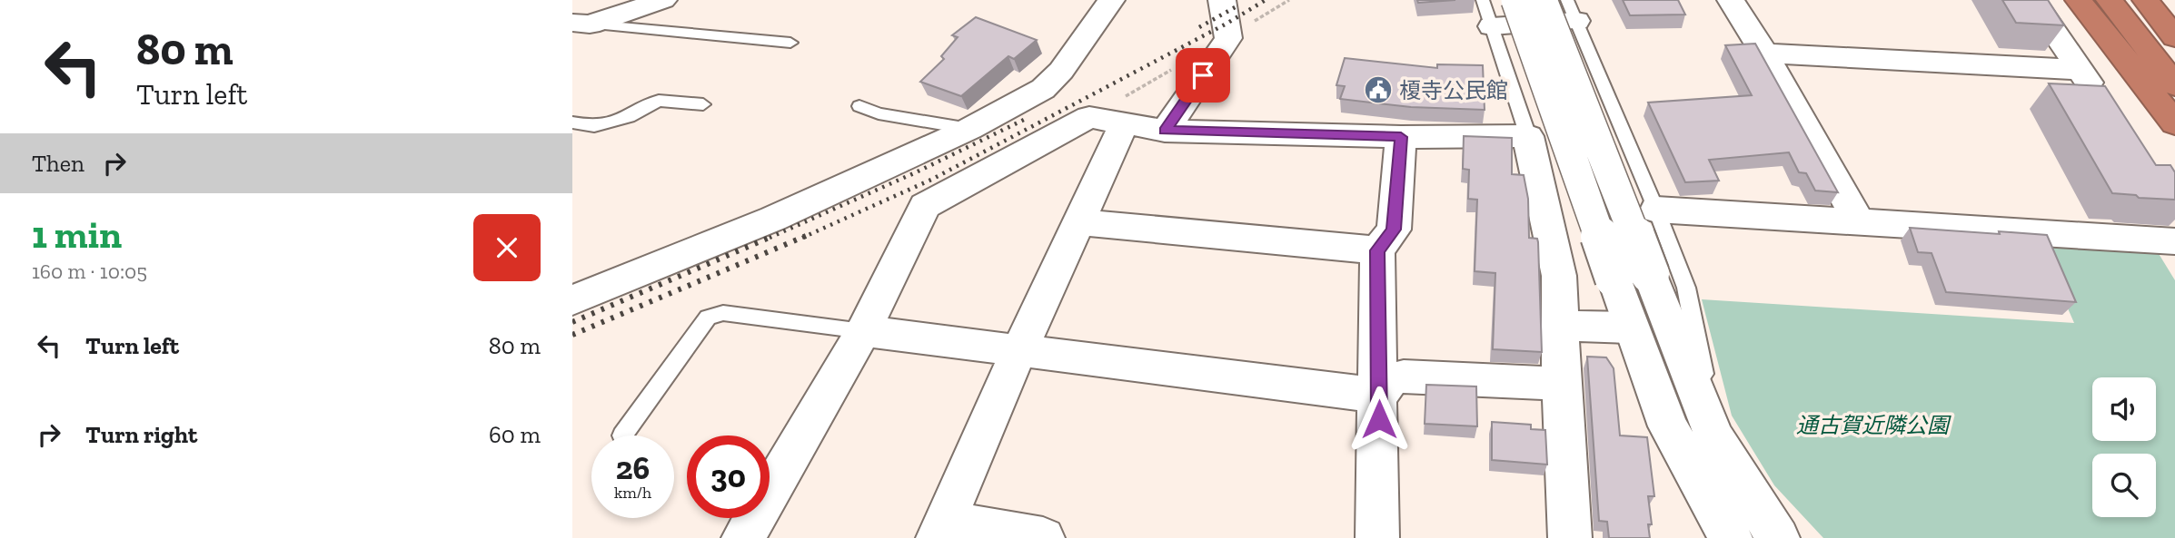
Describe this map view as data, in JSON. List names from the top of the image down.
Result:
{
  "parks": ["通古賀近隣公園"],
  "places": {
    "public building": ["榎寺公民館"]
  },
  "page": {
    "turn": ["80 m", "Turn left"],
    "then": "Then",
    "heading": ["1 min", "160 m · 10:05"],
    "list": [
      {
        "name": "Turn left",
        "value": "80 m"
      },
      {
        "name": "Turn right",
        "value": "60 m"
      }
    ],
    "speed": "26 km/h",
    "limit": "30"
  }
}
